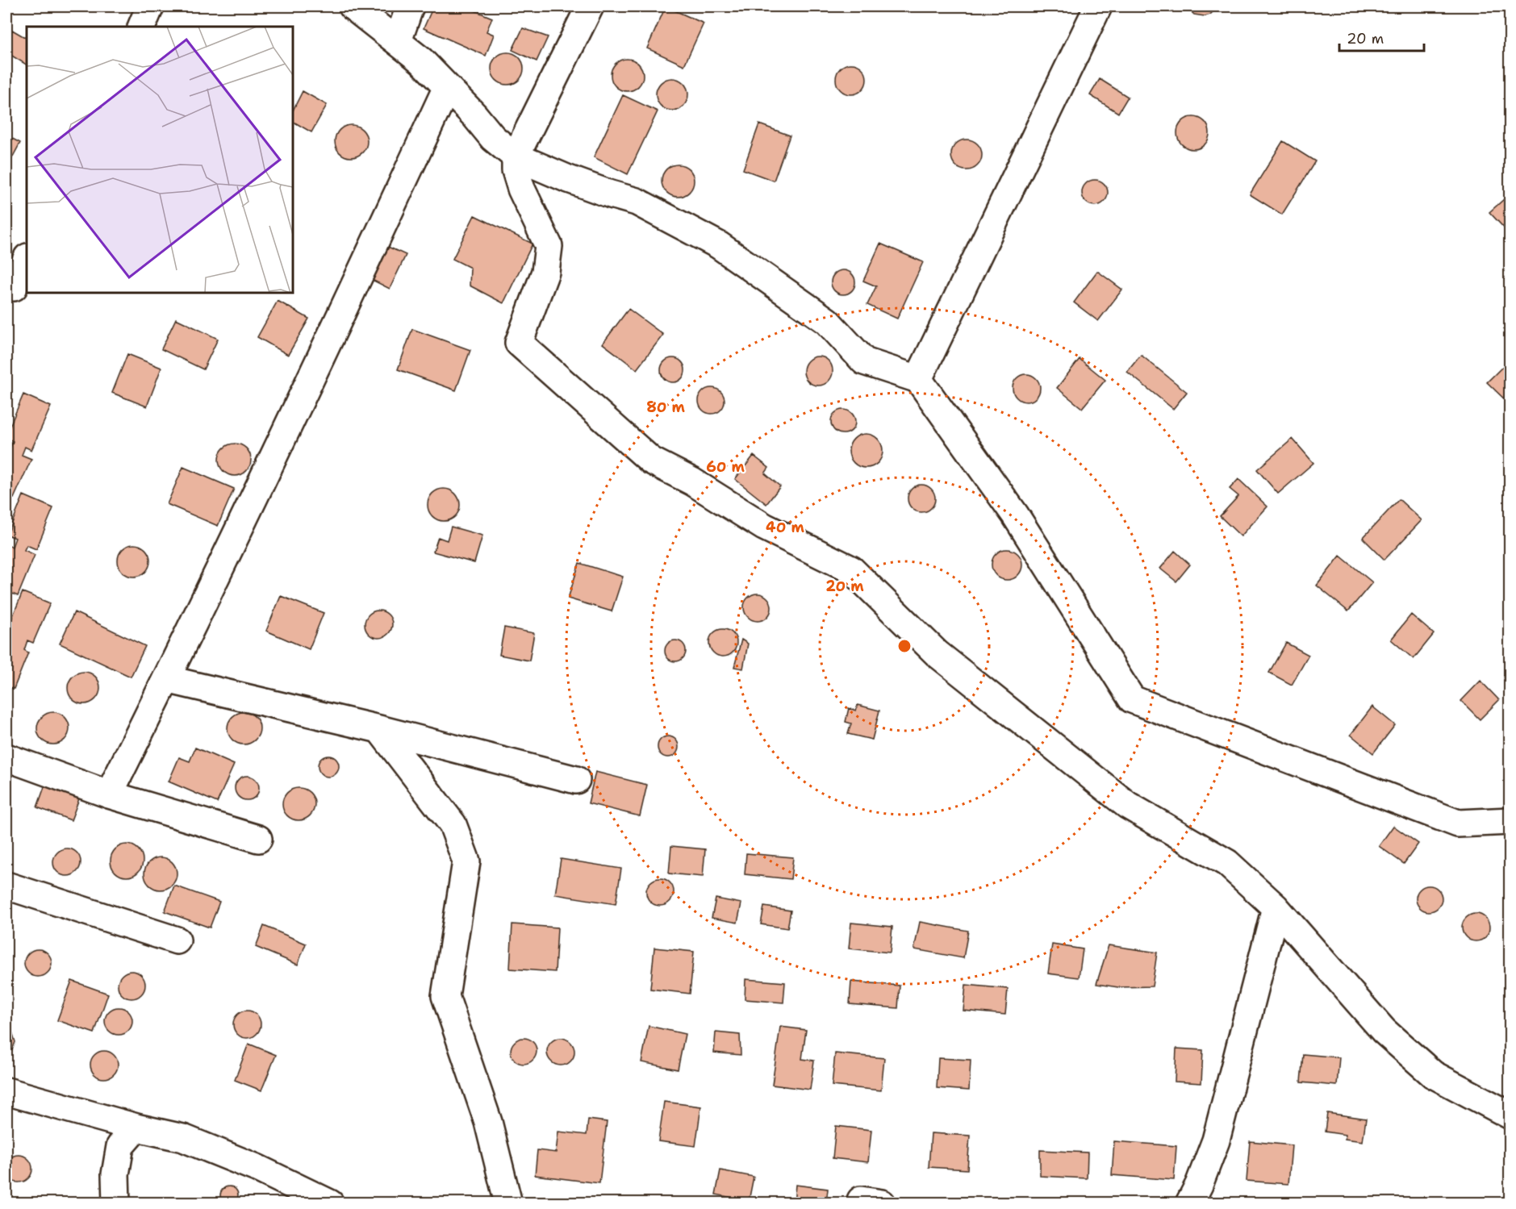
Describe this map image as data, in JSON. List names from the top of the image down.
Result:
{
  "scale_bar": "20 m",
  "rings": [
    "80 m",
    "60 m",
    "40 m",
    "20 m"
  ]
}
